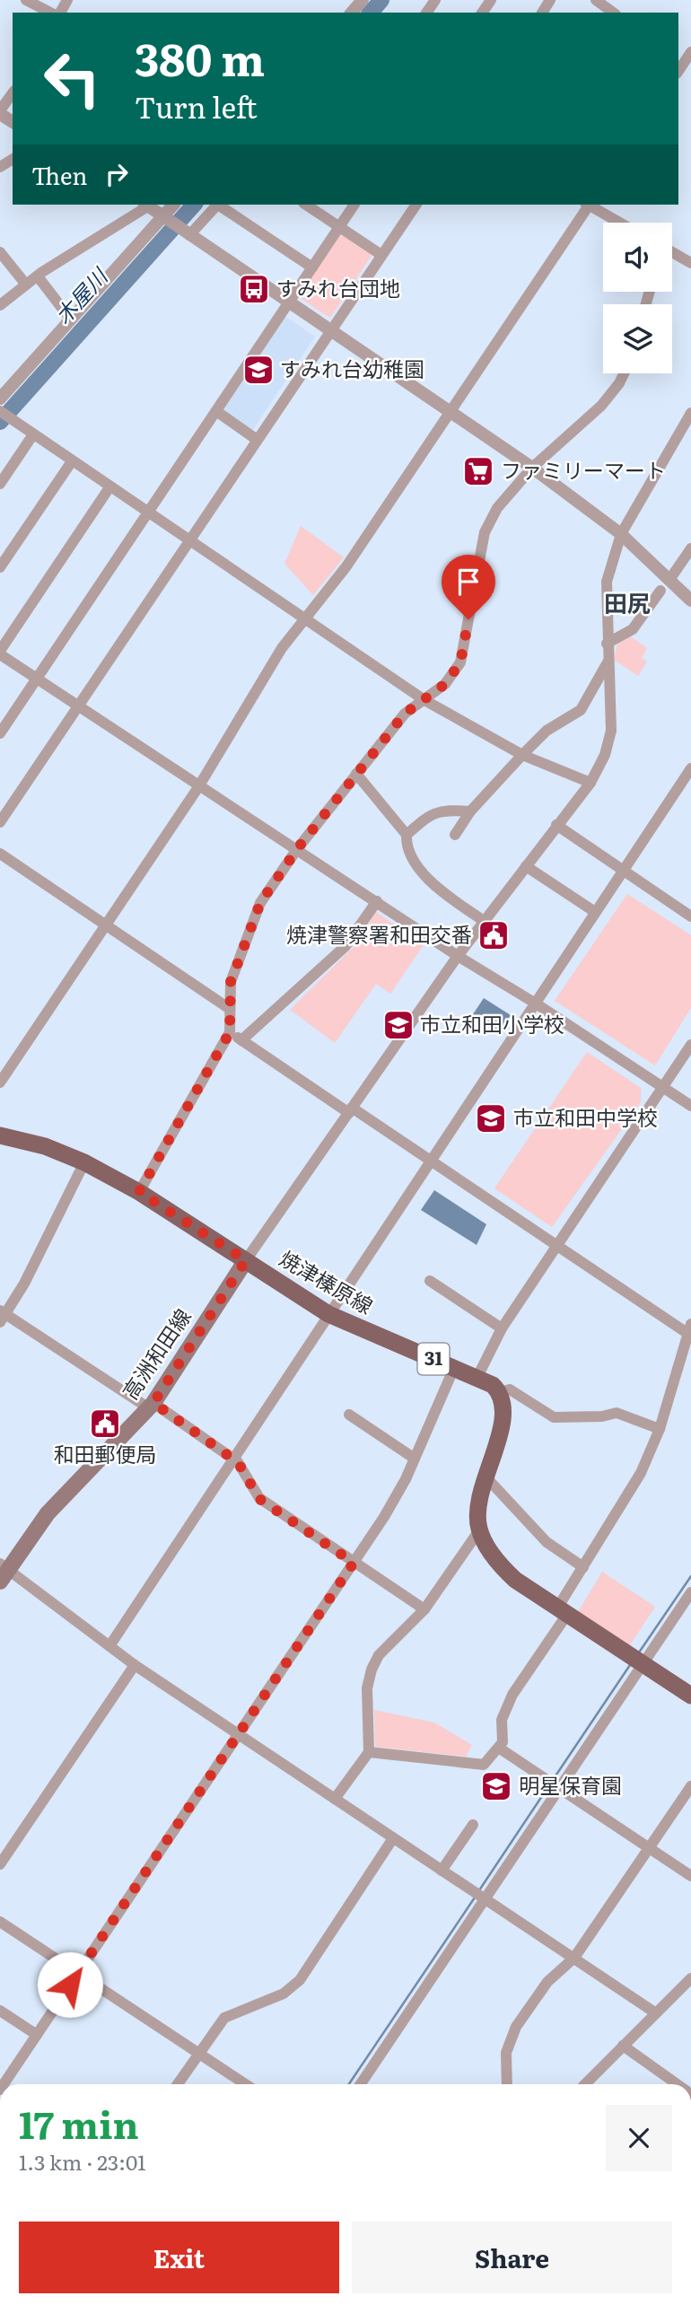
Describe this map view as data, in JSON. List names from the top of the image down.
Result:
{
  "streets": {
    "main road": ["焼津榛原線", "高洲和田線", "31"]
  },
  "crossings": [
    ["焼津榛原線", "高洲和田線"]
  ],
  "districts": ["田尻"],
  "water": ["木屋川"],
  "places": {
    "bus stop": ["すみれ台団地"],
    "school or university": [
      "すみれ台幼稚園",
      "市立和田小学校",
      "市立和田中学校",
      "明星保育園"
    ],
    "supermarket": ["ファミリーマート"],
    "public building": ["焼津警察署和田交番", "和田郵便局"]
  },
  "page": {
    "turn": ["380 m", "Turn left"],
    "then": "Then",
    "heading": ["17 min", "1.3 km · 23:01"],
    "buttons": ["Exit", "Share"]
  }
}
